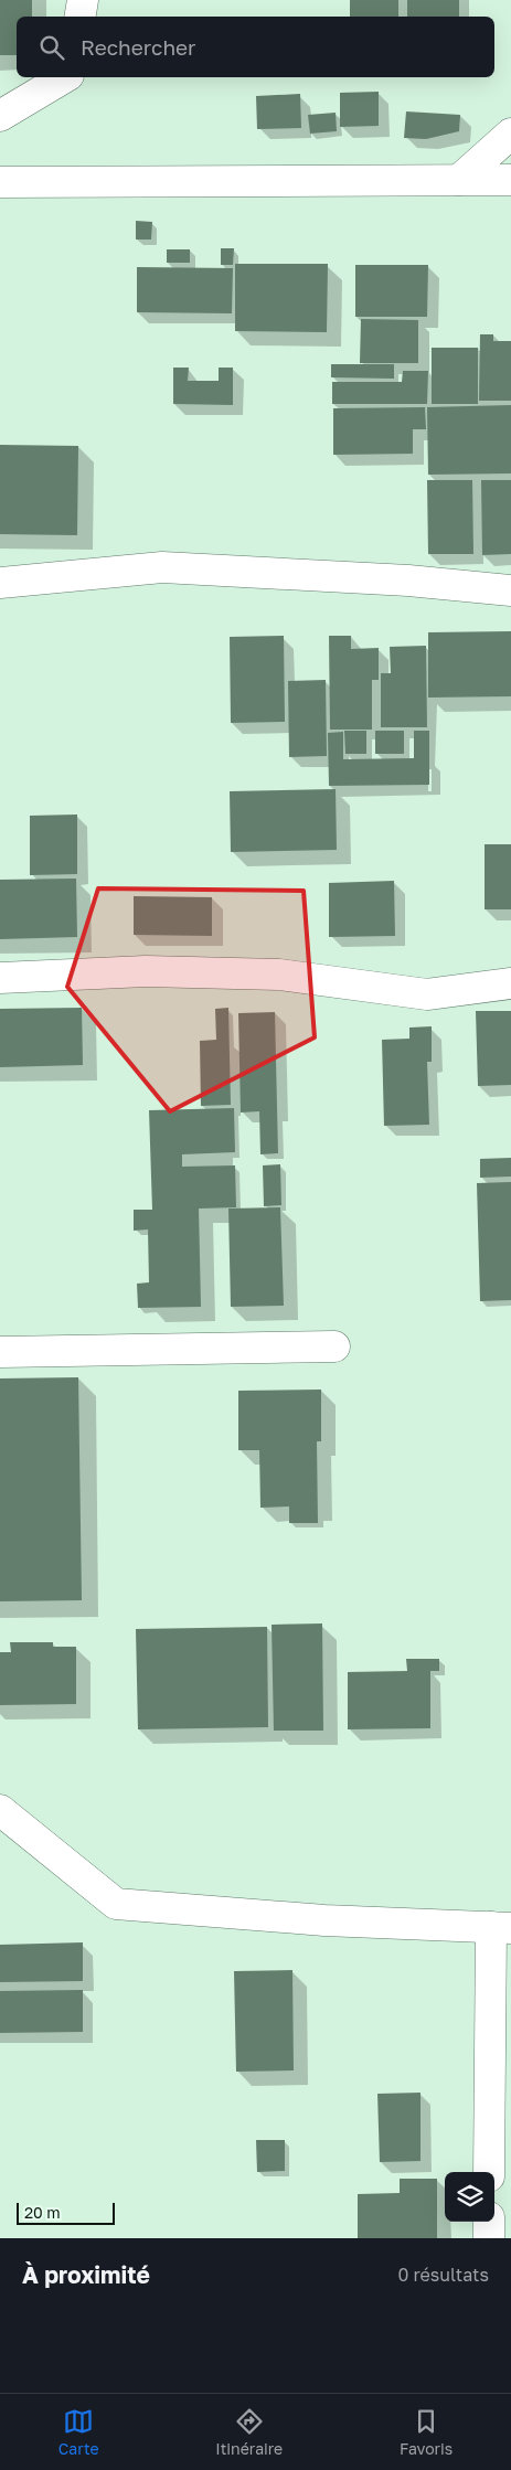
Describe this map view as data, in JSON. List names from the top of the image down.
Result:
{
  "scale_bar": "20 m",
  "page": {
    "search": "Rechercher",
    "scale": "20 m",
    "heading": ["À proximité", "0 résultats"],
    "nav": ["Carte", "Itinéraire", "Favoris"]
  }
}
